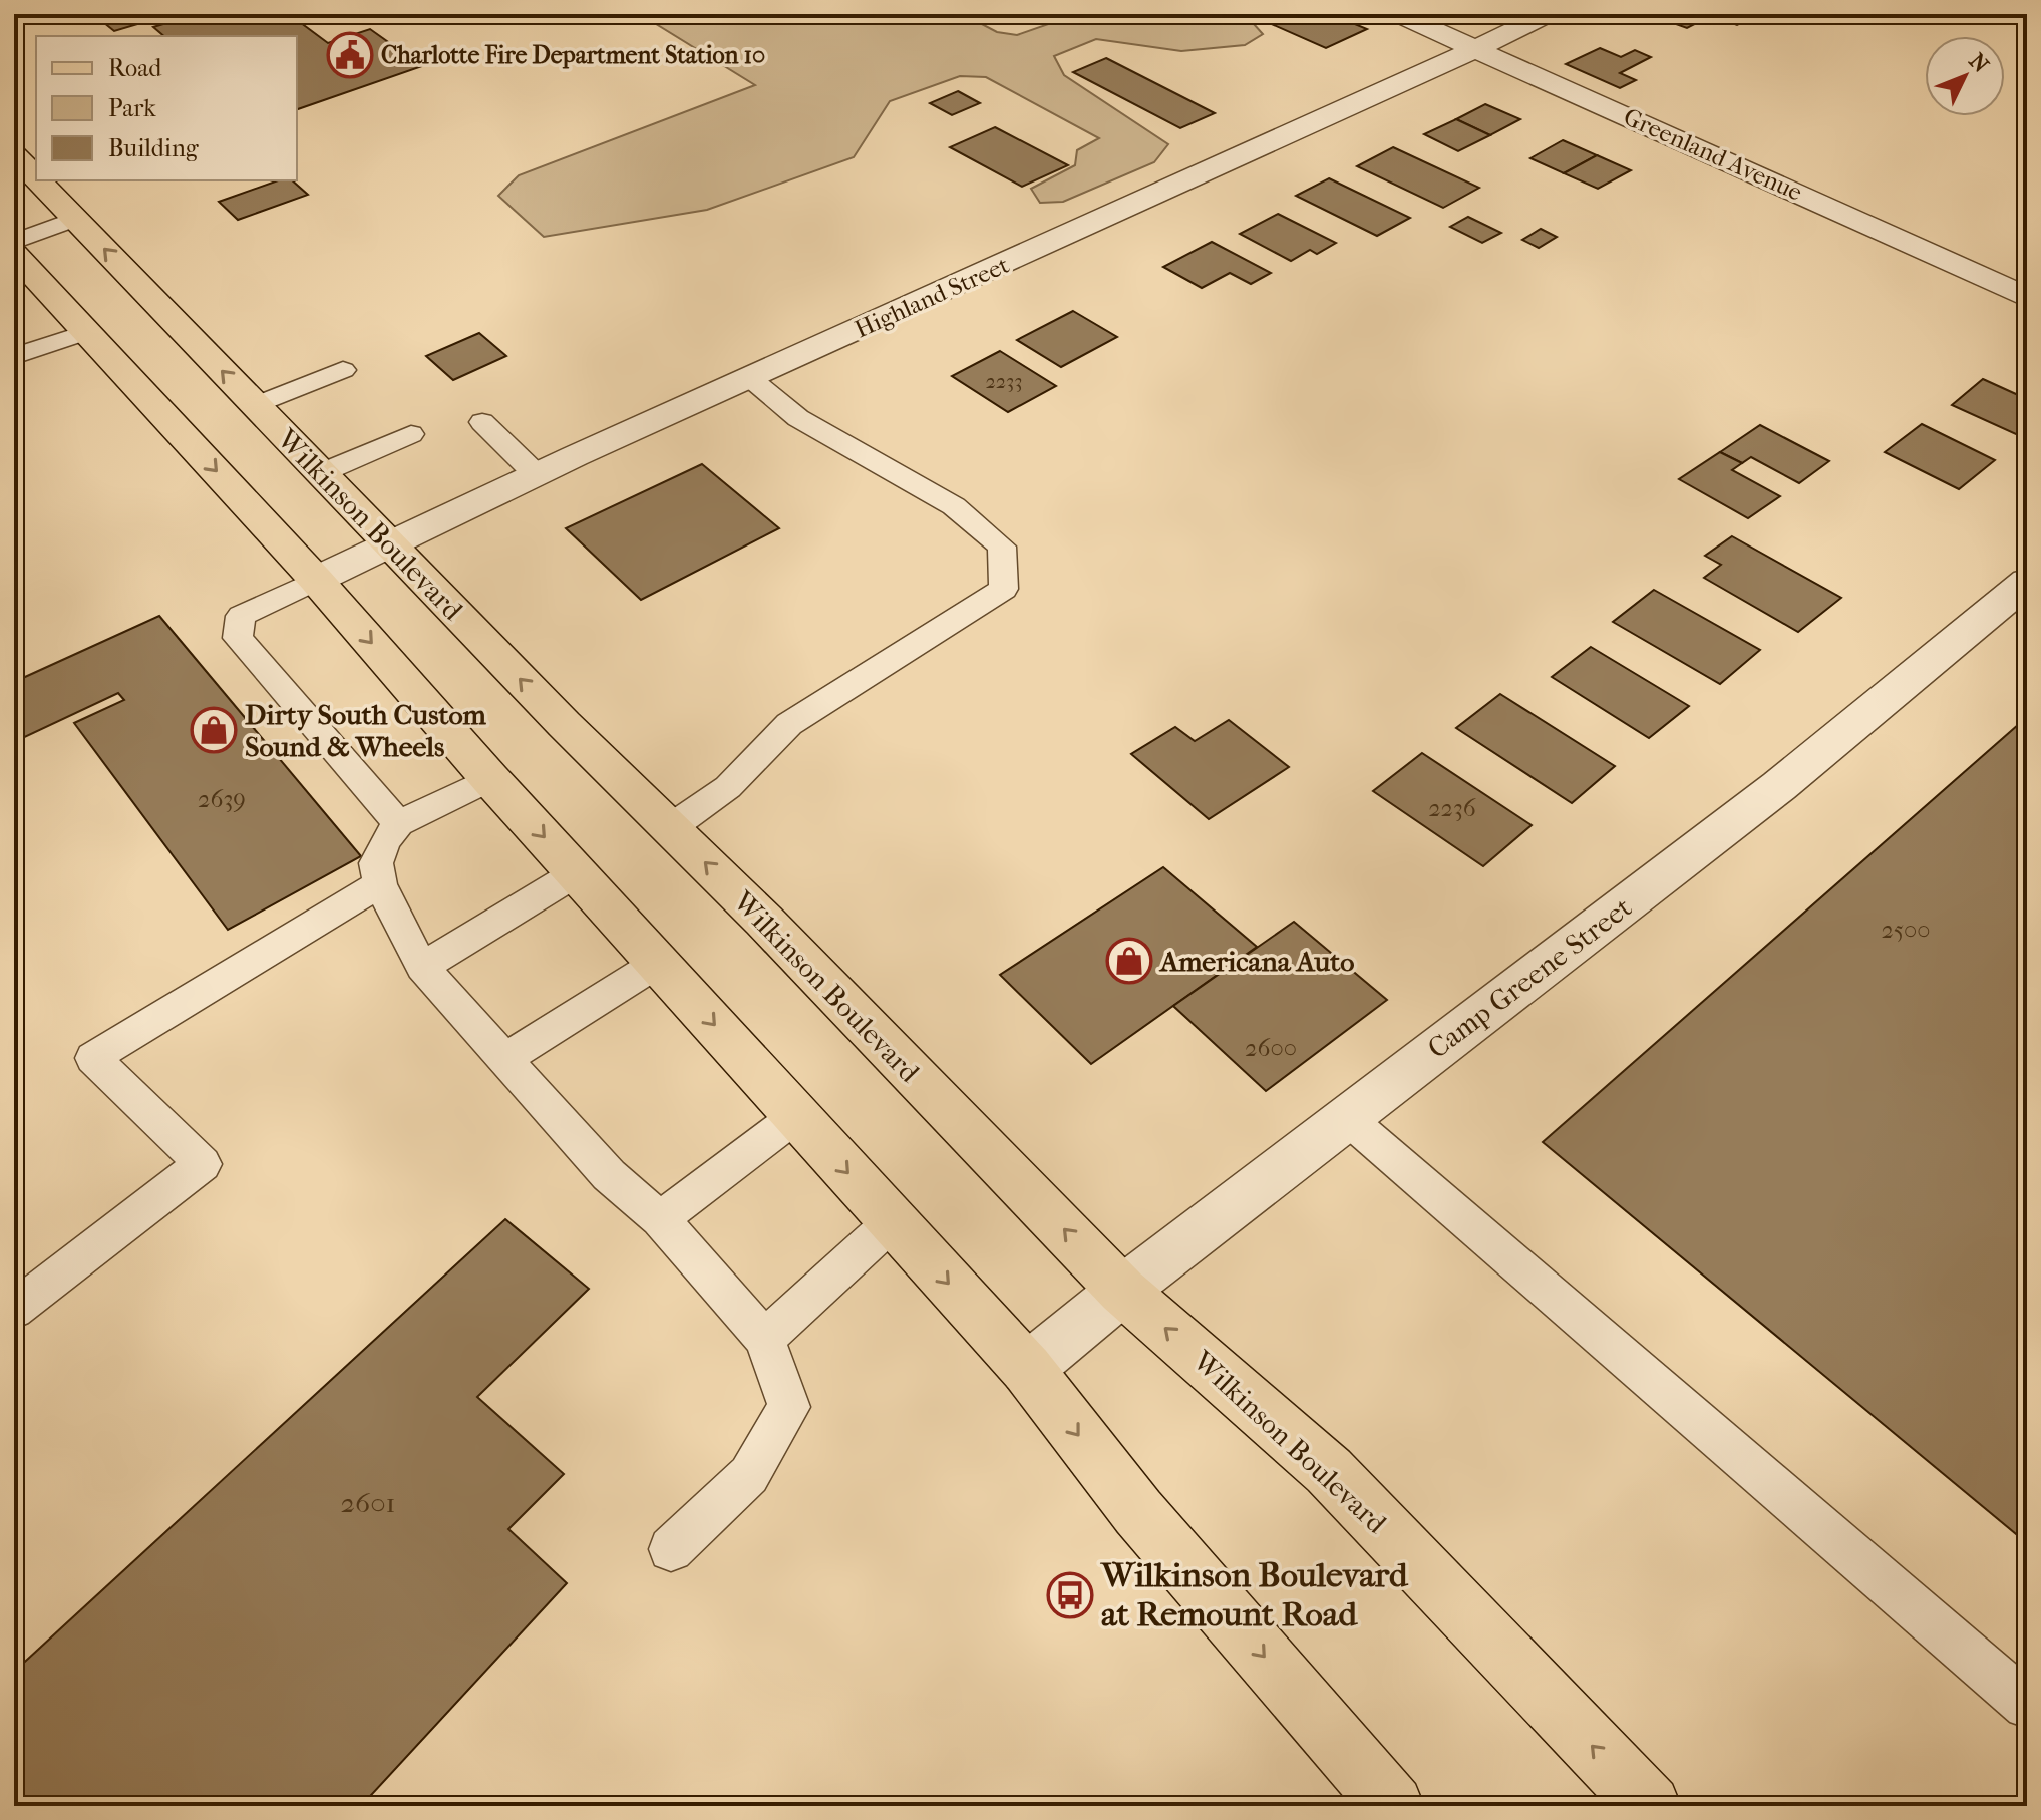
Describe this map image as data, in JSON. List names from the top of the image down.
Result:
{
  "streets": {
    "main road": ["Wilkinson Boulevard"],
    "street": ["Greenland Avenue", "Highland Street", "Camp Greene Street"]
  },
  "crossings": [
    ["Greenland Avenue", "Highland Street"],
    ["Highland Street", "Wilkinson Boulevard"],
    ["Wilkinson Boulevard", "Camp Greene Street"]
  ],
  "places": {
    "public building": ["Charlotte Fire Department Station 10"],
    "shop": ["Dirty South Custom Sound & Wheels", "Americana Auto"],
    "bus stop": ["Wilkinson Boulevard at Remount Road"]
  },
  "house_numbers": [
    "2233",
    "2639",
    "2236",
    "2500",
    "2600",
    "2601"
  ],
  "legend": ["Road", "Park", "Building"],
  "north": "top right"
}
